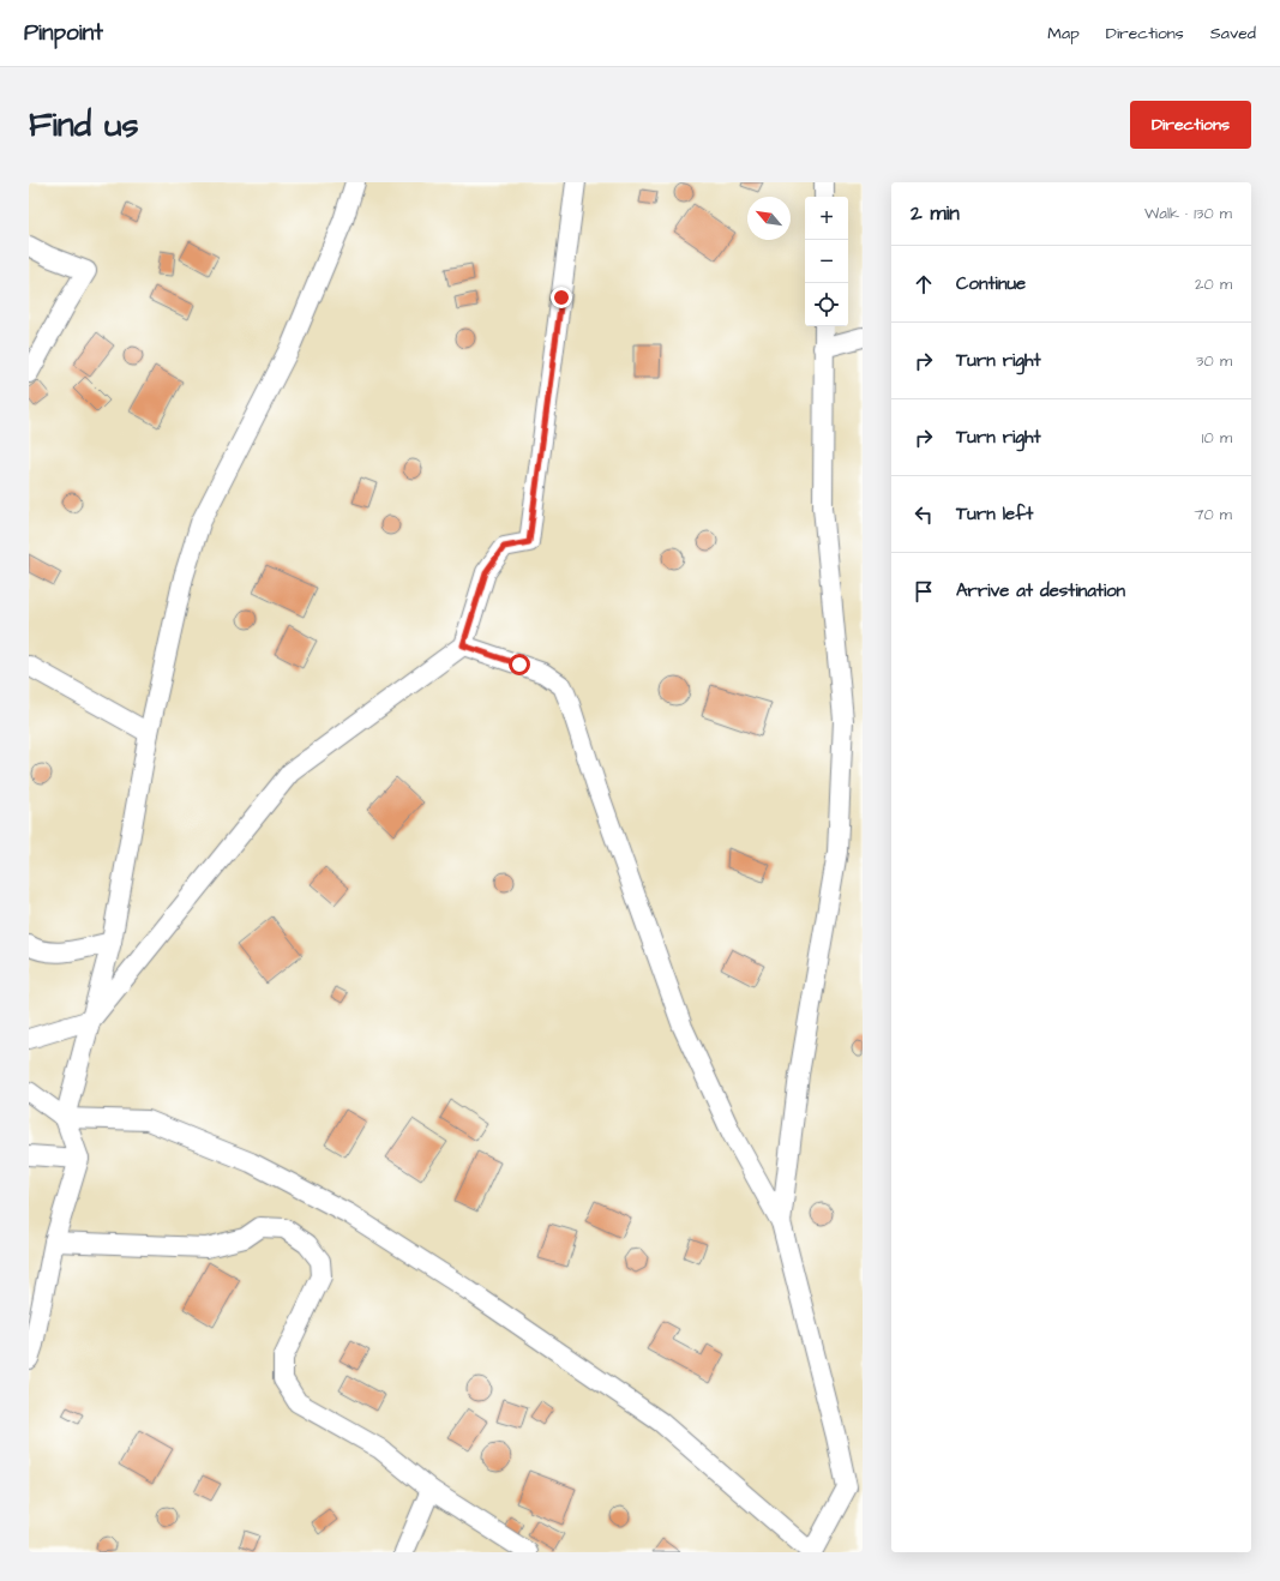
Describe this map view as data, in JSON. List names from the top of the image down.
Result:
{
  "north": "top left",
  "page": {
    "header": "Pinpoint",
    "nav": ["Map", "Directions", "Saved"],
    "buttons": "Directions",
    "title": "Find us",
    "heading": ["2 min", "Walk · 130 m"],
    "map_buttons": ["+", "−"],
    "list": [
      ["Continue", "20 m"],
      ["Turn right", "30 m"],
      ["Turn right", "10 m"],
      ["Turn left", "70 m"],
      "Arrive at destination"
    ]
  }
}
